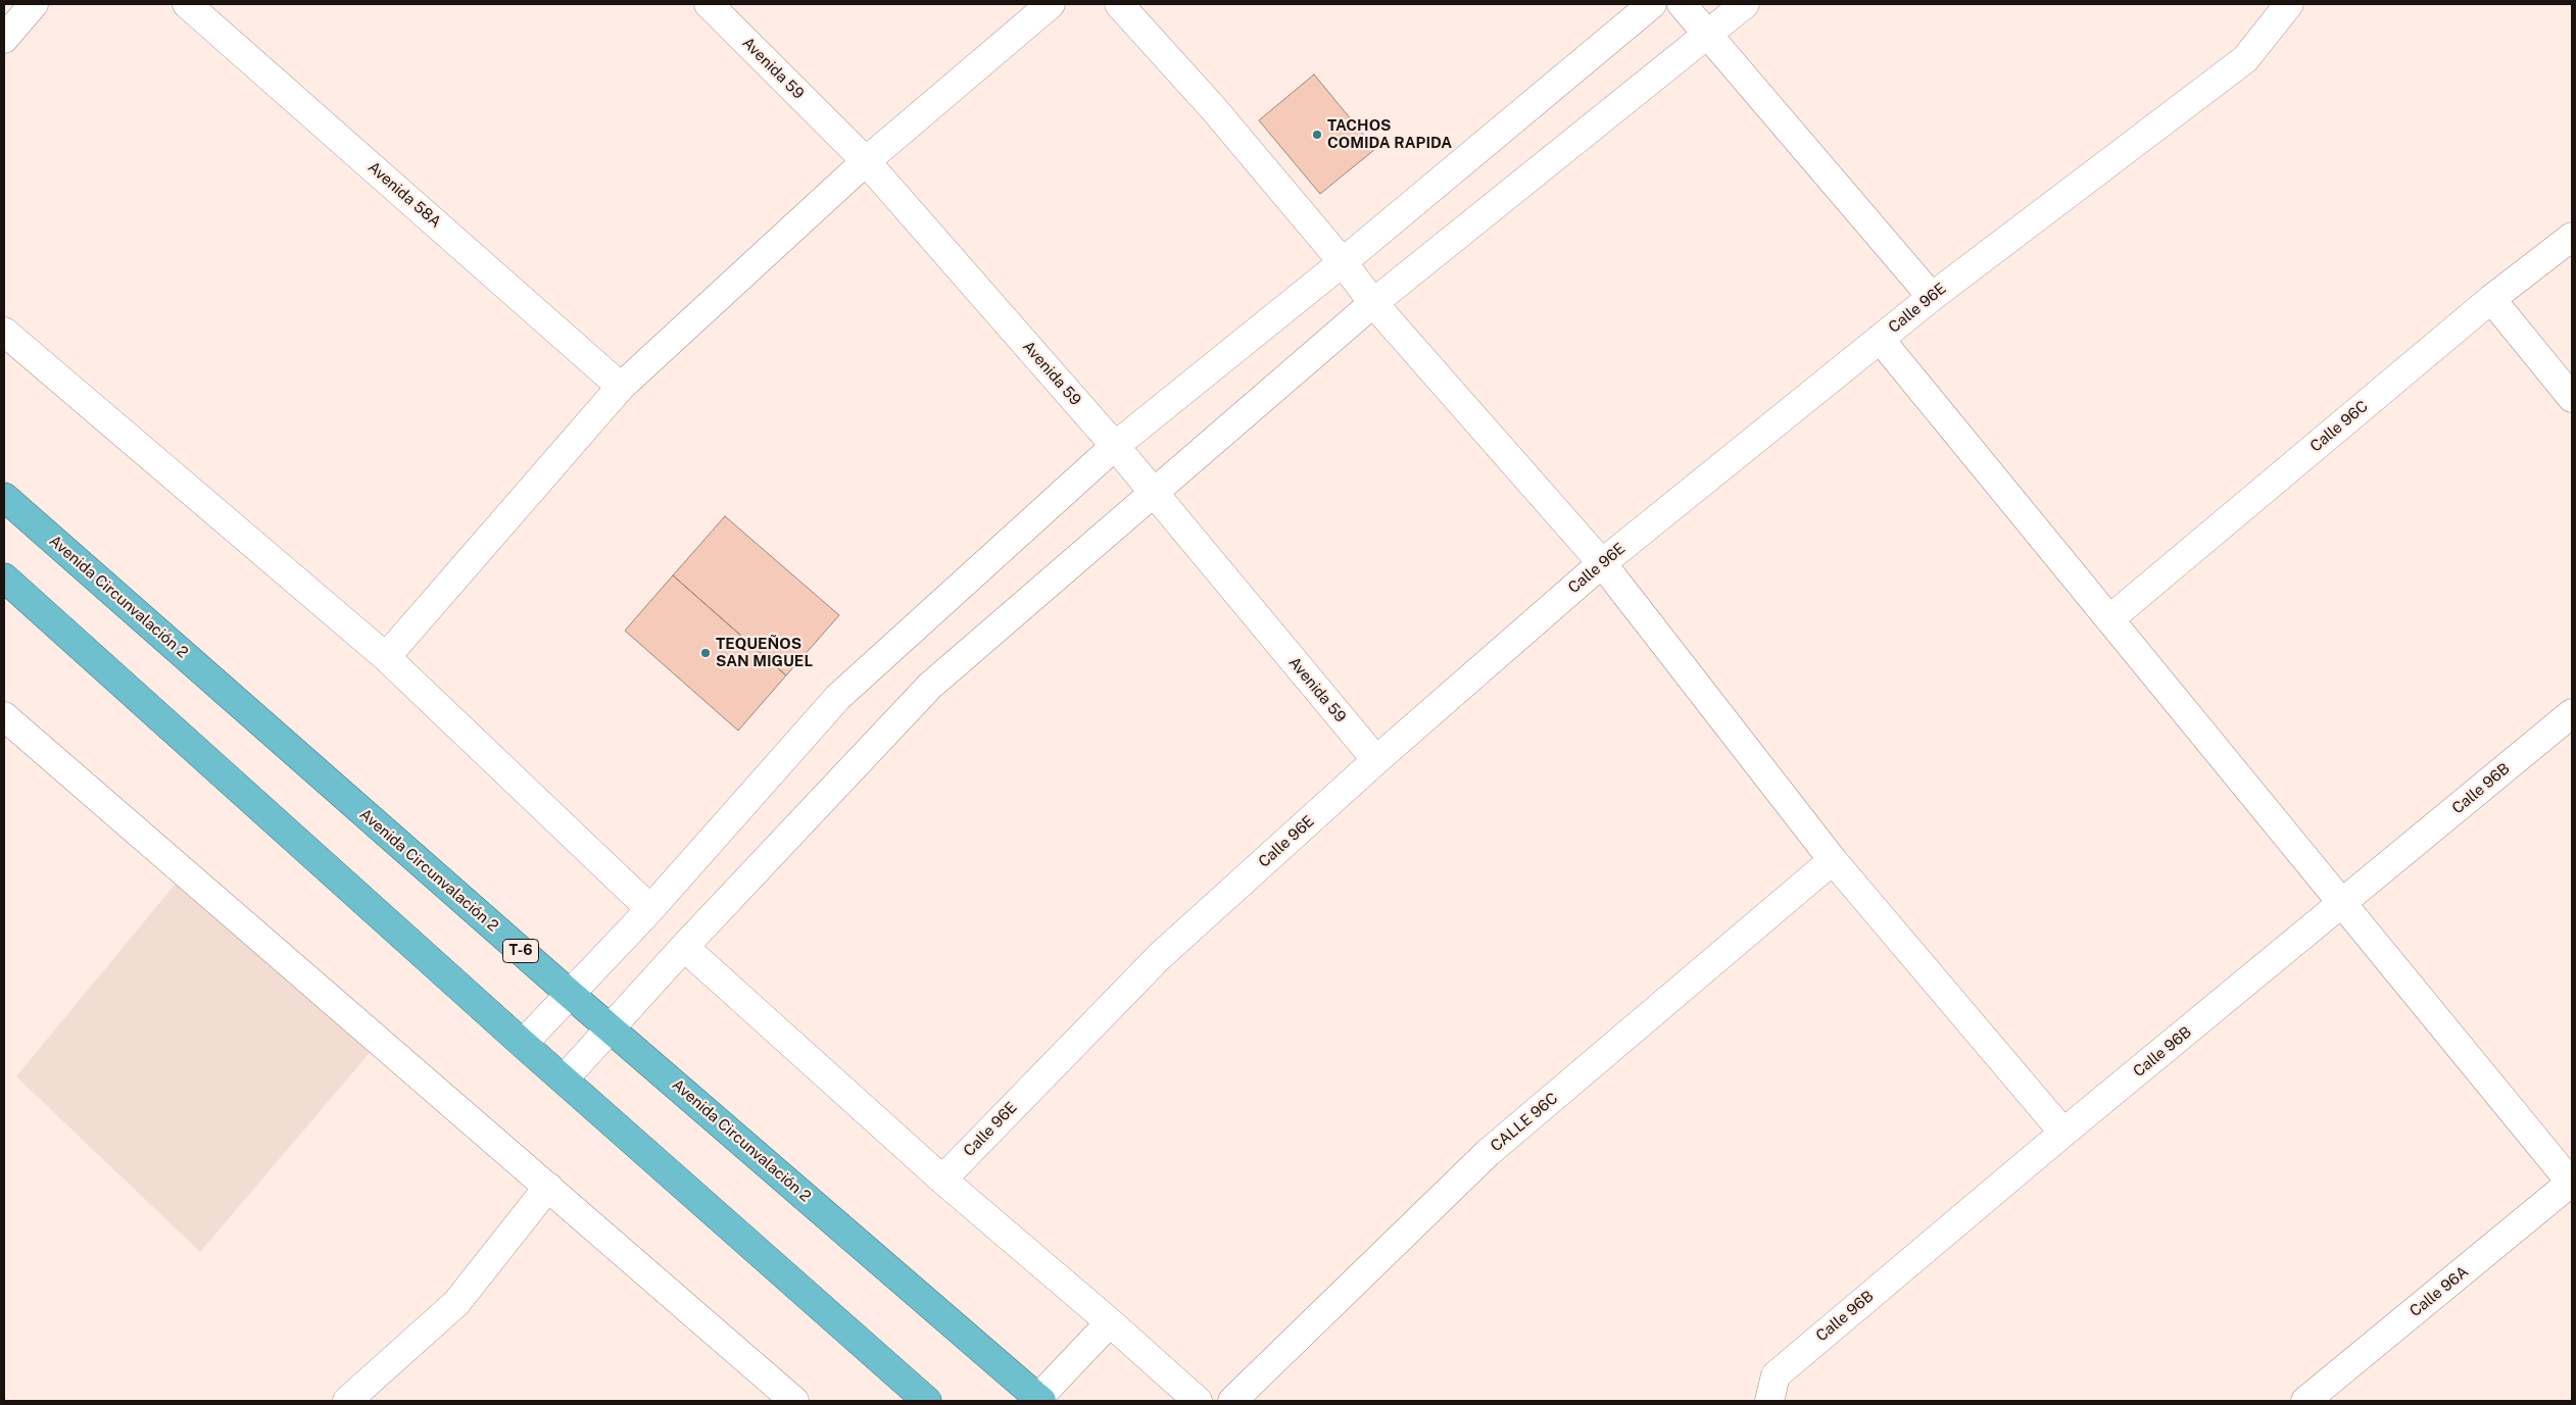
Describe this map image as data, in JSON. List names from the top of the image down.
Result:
{
  "streets": {
    "highway": ["Avenida Circunvalación 2", "T-6"],
    "street": [
      "Avenida 59",
      "Avenida 58A",
      "Calle 96E",
      "Calle 96C",
      "Calle 96B",
      "CALLE 96C",
      "Calle 96A"
    ]
  },
  "crossings": [
    ["Avenida 59", "Calle 96E"]
  ],
  "places": ["TACHOS COMIDA RAPIDA", "TEQUEÑOS SAN MIGUEL"]
}
